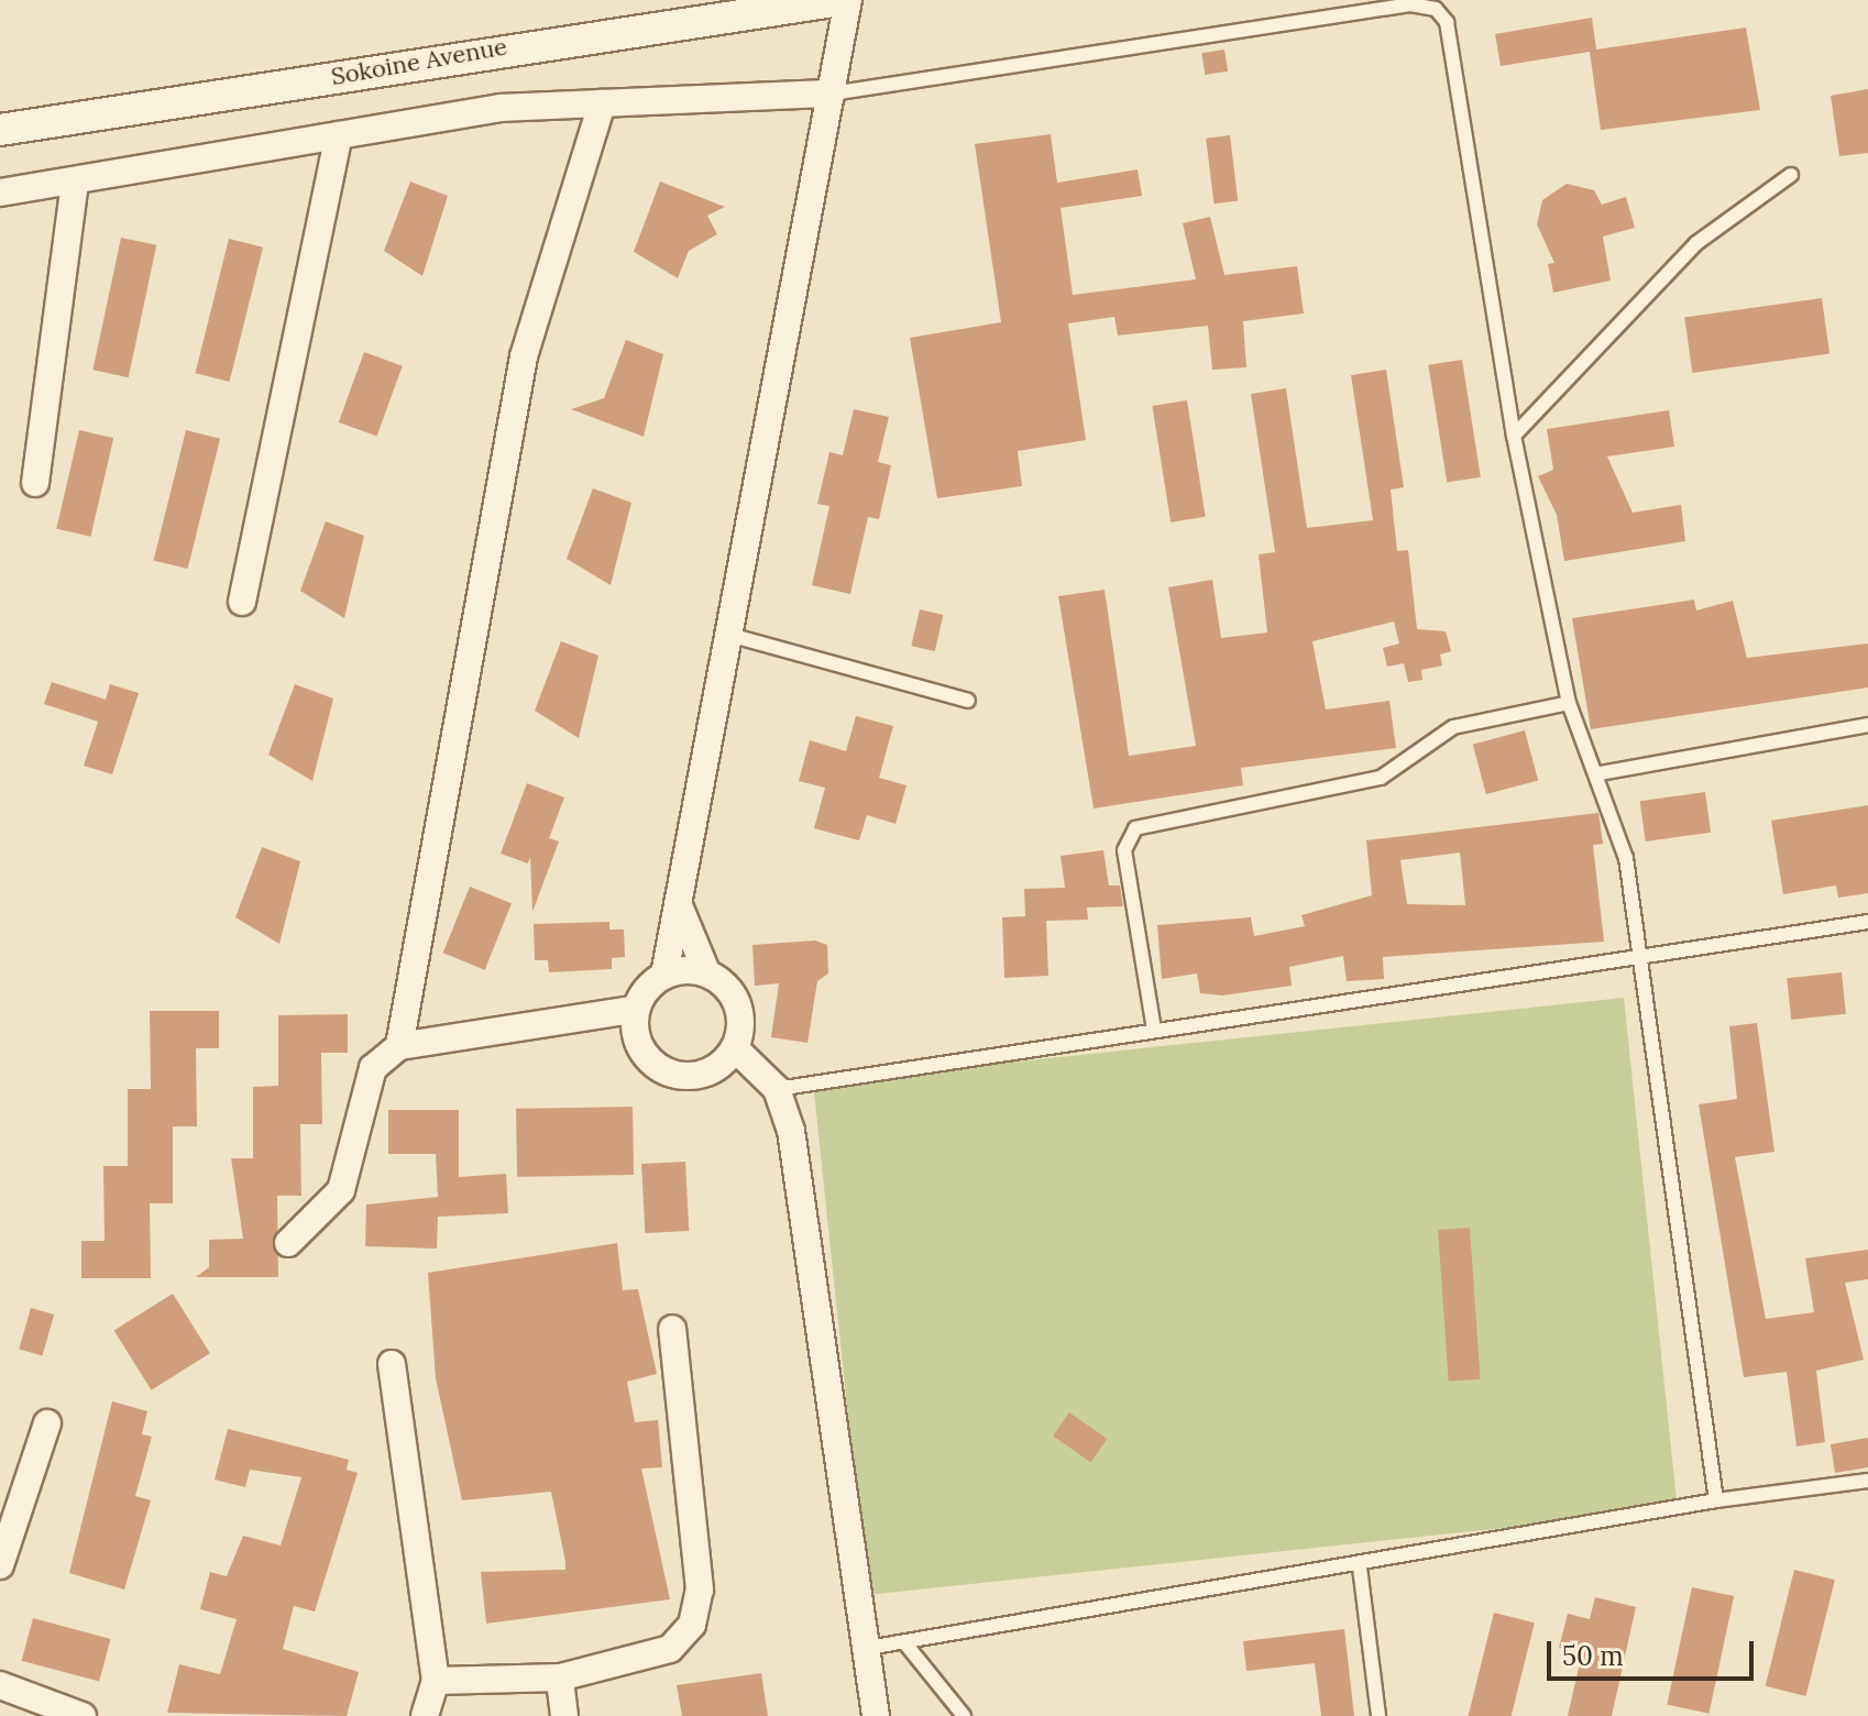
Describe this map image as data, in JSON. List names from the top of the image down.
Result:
{
  "streets": {
    "street": ["Sokoine Avenue"]
  },
  "scale_bar": "50 m"
}
